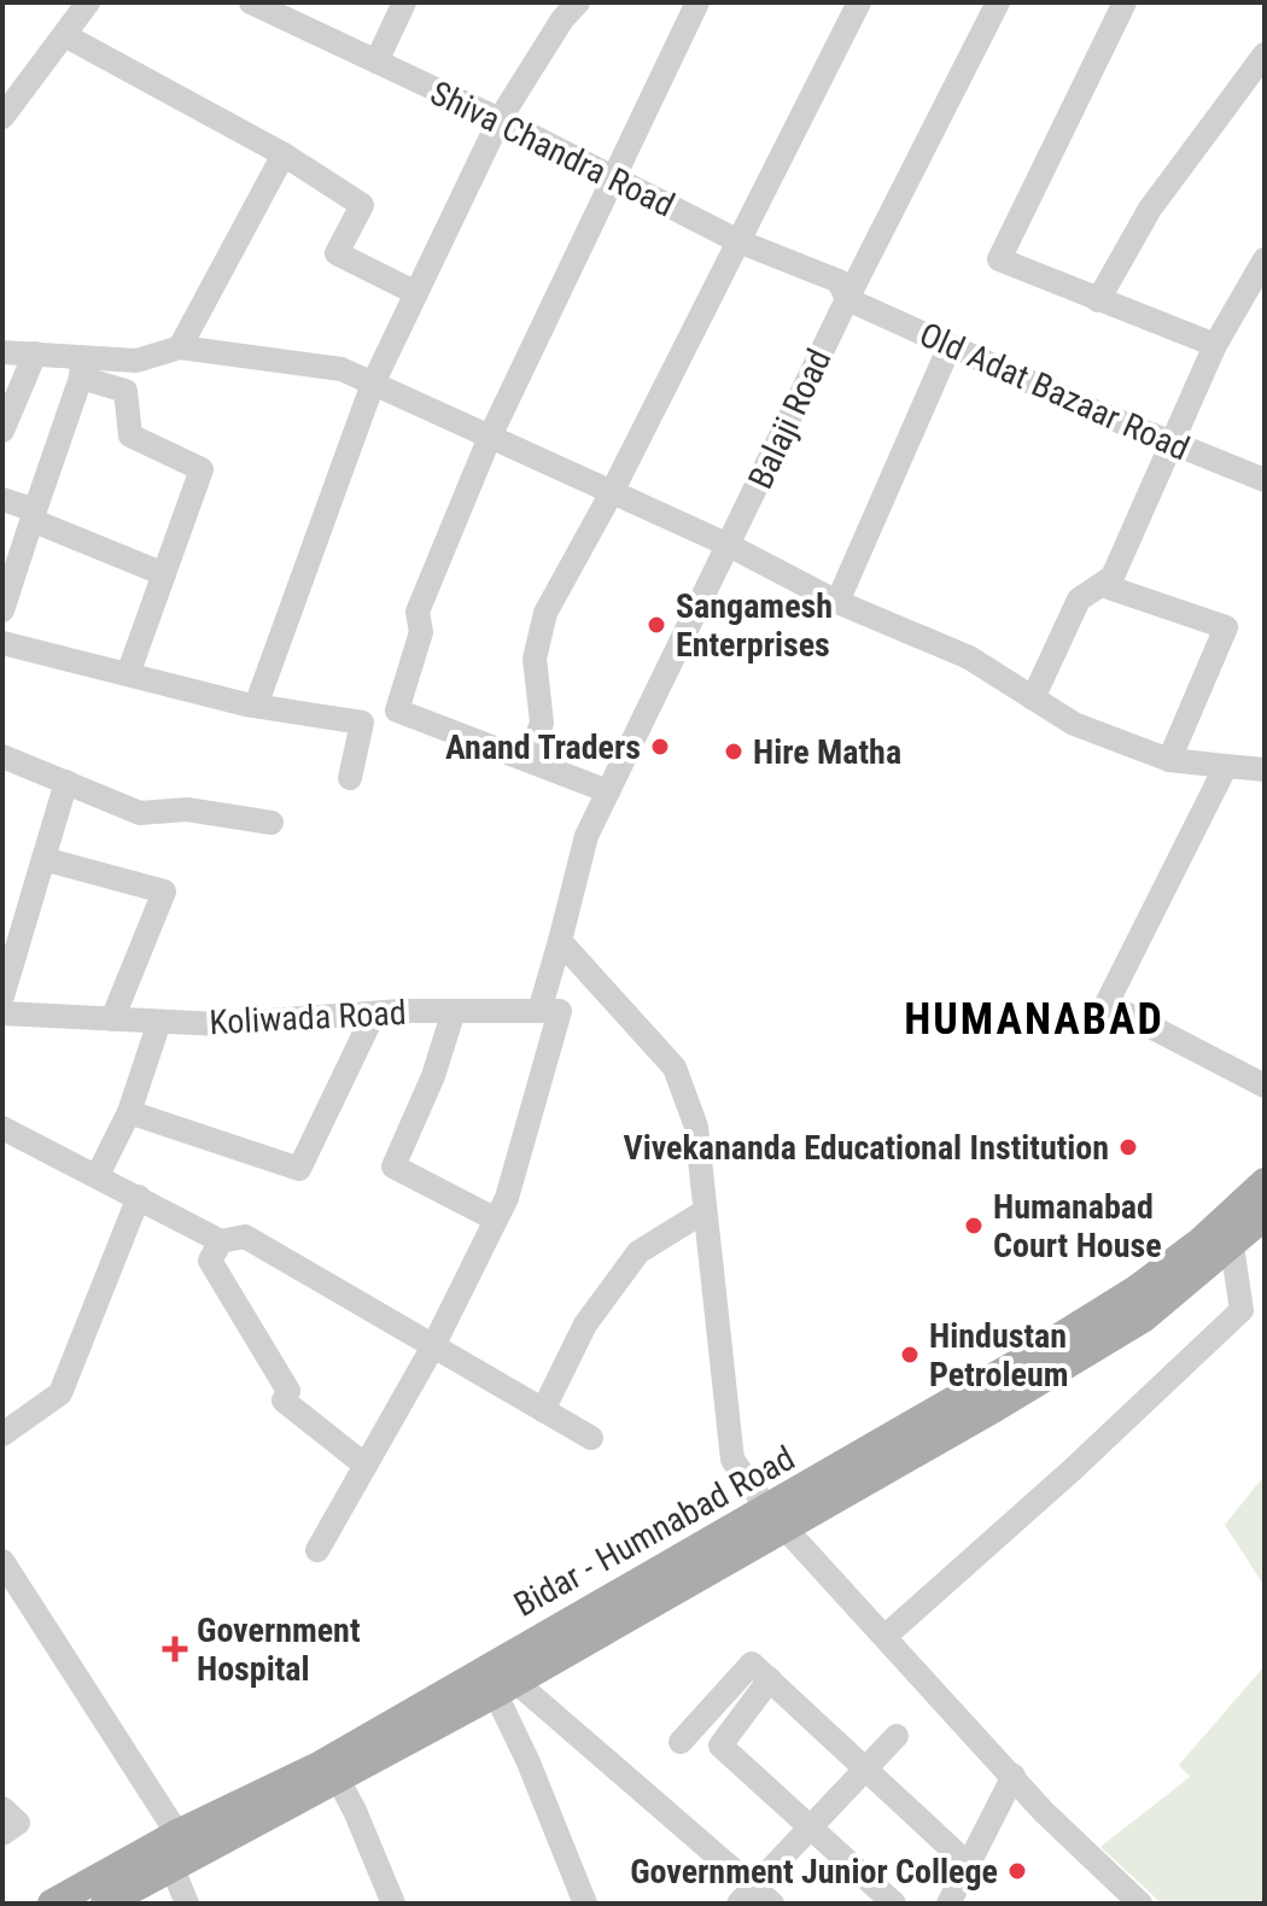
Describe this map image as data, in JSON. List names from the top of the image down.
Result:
{
  "streets": {
    "main road": ["Bidar - Humnabad Road"],
    "street": [
      "Shiva Chandra Road",
      "Old Adat Bazaar Road",
      "Balaji Road",
      "Koliwada Road"
    ]
  },
  "crossings": [
    ["Shiva Chandra Road", "Old Adat Bazaar Road"],
    ["Shiva Chandra Road", "Balaji Road"],
    ["Old Adat Bazaar Road", "Balaji Road"]
  ],
  "districts": ["HUMANABAD"],
  "places": {
    "other": [
      "Sangamesh Enterprises",
      "Anand Traders",
      "Hire Matha",
      "Vivekananda Educational Institution",
      "Humanabad Court House",
      "Hindustan Petroleum",
      "Government Junior College"
    ],
    "health": ["Government Hospital"]
  }
}
